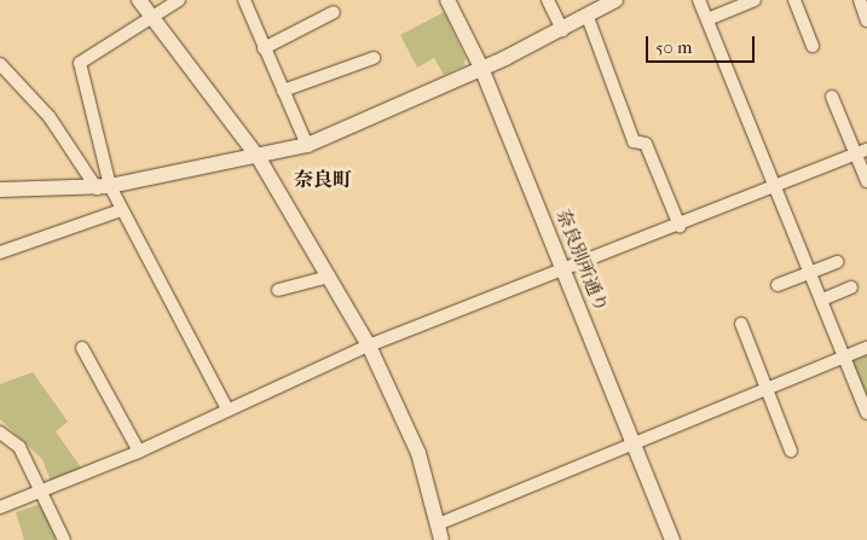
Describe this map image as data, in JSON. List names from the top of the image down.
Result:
{
  "streets": {
    "street": ["奈良別所通り"]
  },
  "districts": ["奈良町"],
  "scale_bar": "50 m"
}
